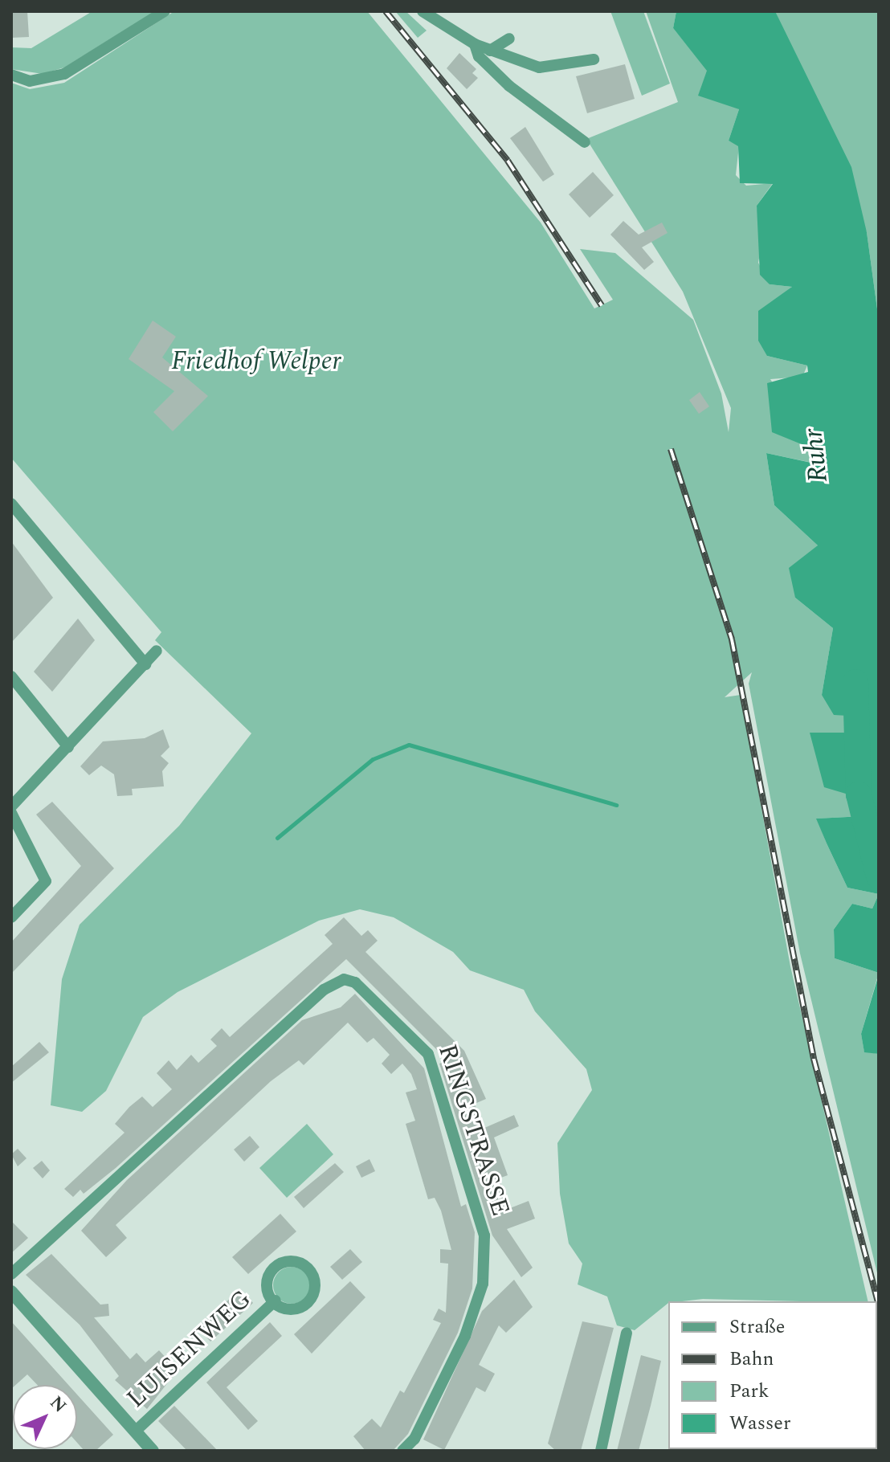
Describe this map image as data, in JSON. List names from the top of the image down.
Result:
{
  "streets": {
    "street": ["RINGSTRASSE", "LUISENWEG"]
  },
  "water": ["Ruhr"],
  "parks": ["Friedhof Welper"],
  "legend": [
    "Straße",
    "Bahn",
    "Park",
    "Wasser"
  ],
  "north": "top right"
}
